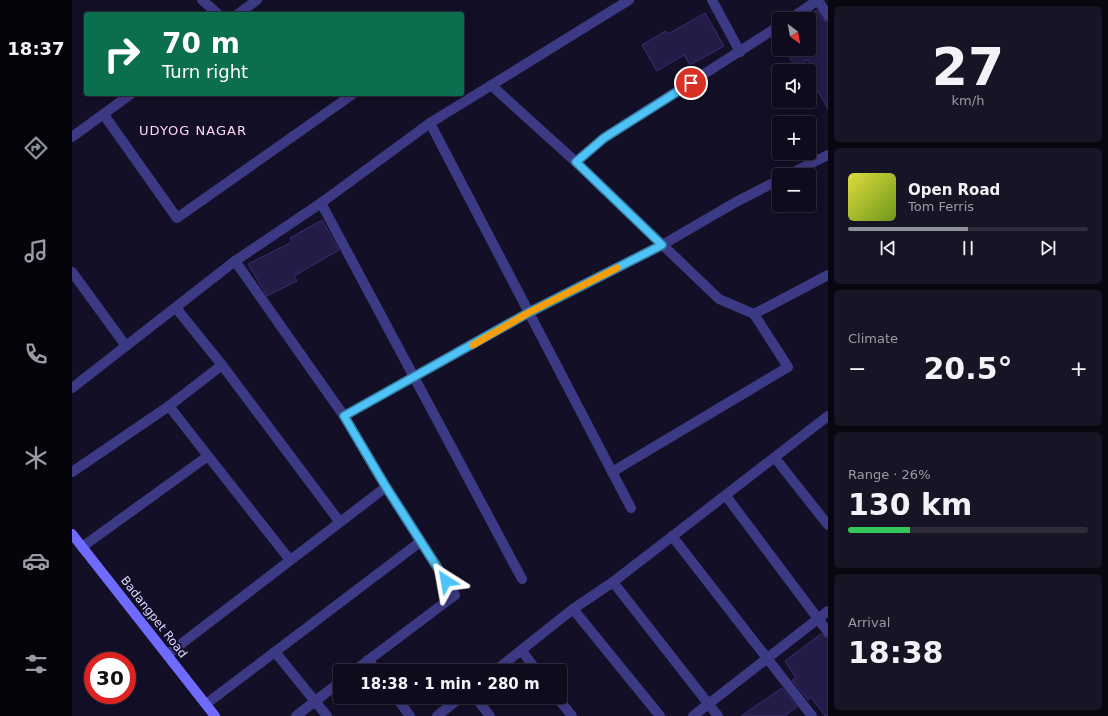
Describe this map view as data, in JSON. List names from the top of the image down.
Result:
{
  "streets": {
    "main road": ["Badangpet Road"]
  },
  "districts": ["UDYOG NAGAR"],
  "north": "bottom right",
  "page": {
    "tabs": "18:37",
    "tile": [
      ["27", "km/h"],
      "Climate",
      ["Range · 26%", "130 km"],
      ["Arrival", "18:38"]
    ],
    "map_buttons": ["+", "−"],
    "turn": ["70 m", "Turn right"],
    "song": ["Open Road", "Tom Ferris"],
    "heat": ["−", "20.5°", "+"],
    "limit": "30",
    "trip": "18:38 · 1 min · 280 m"
  }
}
